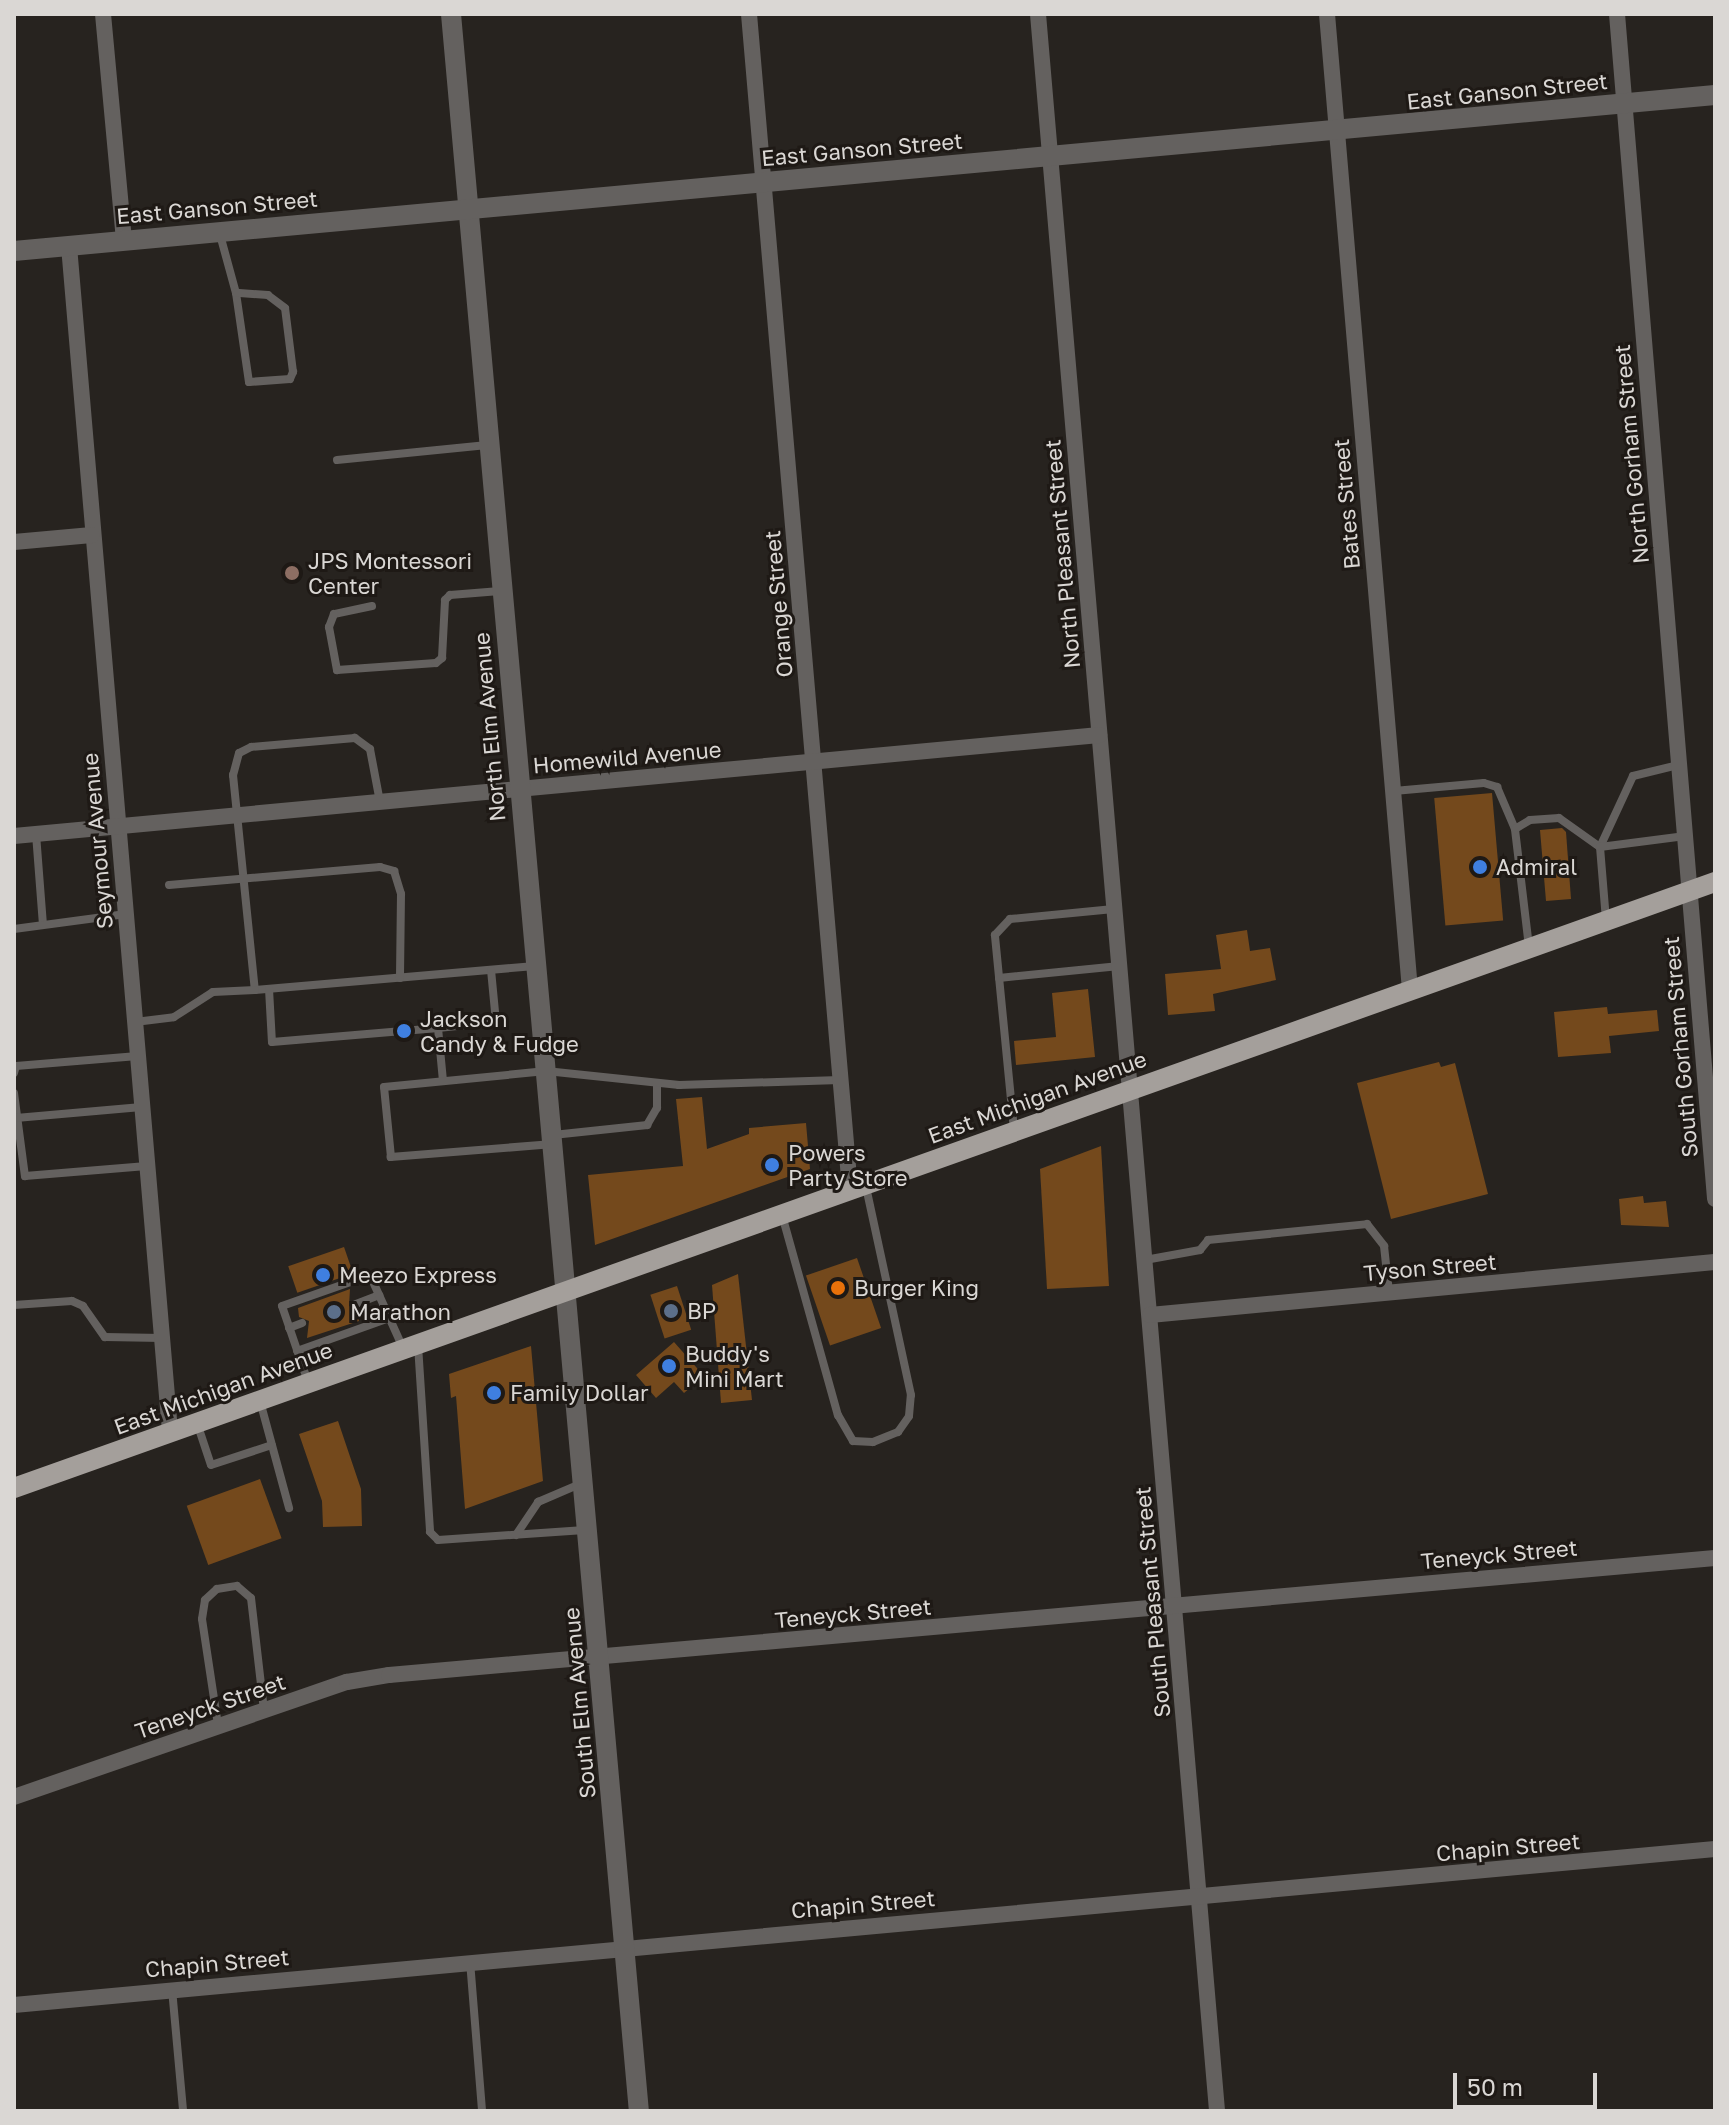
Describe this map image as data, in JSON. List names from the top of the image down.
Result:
{
  "streets": {
    "main road": ["East Michigan Avenue"],
    "street": [
      "East Ganson Street",
      "North Gorham Street",
      "Bates Street",
      "North Pleasant Street",
      "Orange Street",
      "North Elm Avenue",
      "Homewild Avenue",
      "Seymour Avenue",
      "South Gorham Street",
      "Tyson Street",
      "Teneyck Street",
      "South Pleasant Street",
      "South Elm Avenue",
      "Chapin Street"
    ]
  },
  "crossings": [
    ["East Ganson Street", "North Gorham Street"],
    ["East Ganson Street", "Bates Street"],
    ["East Ganson Street", "North Pleasant Street"],
    ["East Ganson Street", "Orange Street"],
    ["East Ganson Street", "North Elm Avenue"],
    ["East Ganson Street", "Seymour Avenue"],
    ["North Gorham Street", "South Gorham Street"],
    ["North Gorham Street", "East Michigan Avenue"],
    ["Bates Street", "East Michigan Avenue"],
    ["North Pleasant Street", "Homewild Avenue"],
    ["North Pleasant Street", "East Michigan Avenue"],
    ["North Pleasant Street", "South Pleasant Street"],
    ["Orange Street", "Homewild Avenue"],
    ["Orange Street", "East Michigan Avenue"],
    ["North Elm Avenue", "Homewild Avenue"],
    ["North Elm Avenue", "East Michigan Avenue"],
    ["North Elm Avenue", "South Elm Avenue"],
    ["Homewild Avenue", "Seymour Avenue"],
    ["Seymour Avenue", "East Michigan Avenue"],
    ["South Gorham Street", "East Michigan Avenue"],
    ["East Michigan Avenue", "South Pleasant Street"],
    ["East Michigan Avenue", "South Elm Avenue"],
    ["Tyson Street", "South Pleasant Street"],
    ["Teneyck Street", "South Pleasant Street"],
    ["Teneyck Street", "South Elm Avenue"],
    ["South Pleasant Street", "Chapin Street"],
    ["South Elm Avenue", "Chapin Street"]
  ],
  "places": [
    "JPS Montessori Center",
    "Admiral",
    "Jackson Candy & Fudge",
    "Powers Party Store",
    "Meezo Express",
    "Burger King",
    "BP",
    "Marathon",
    "Buddy's Mini Mart",
    "Family Dollar"
  ],
  "scale_bar": "50 m"
}
